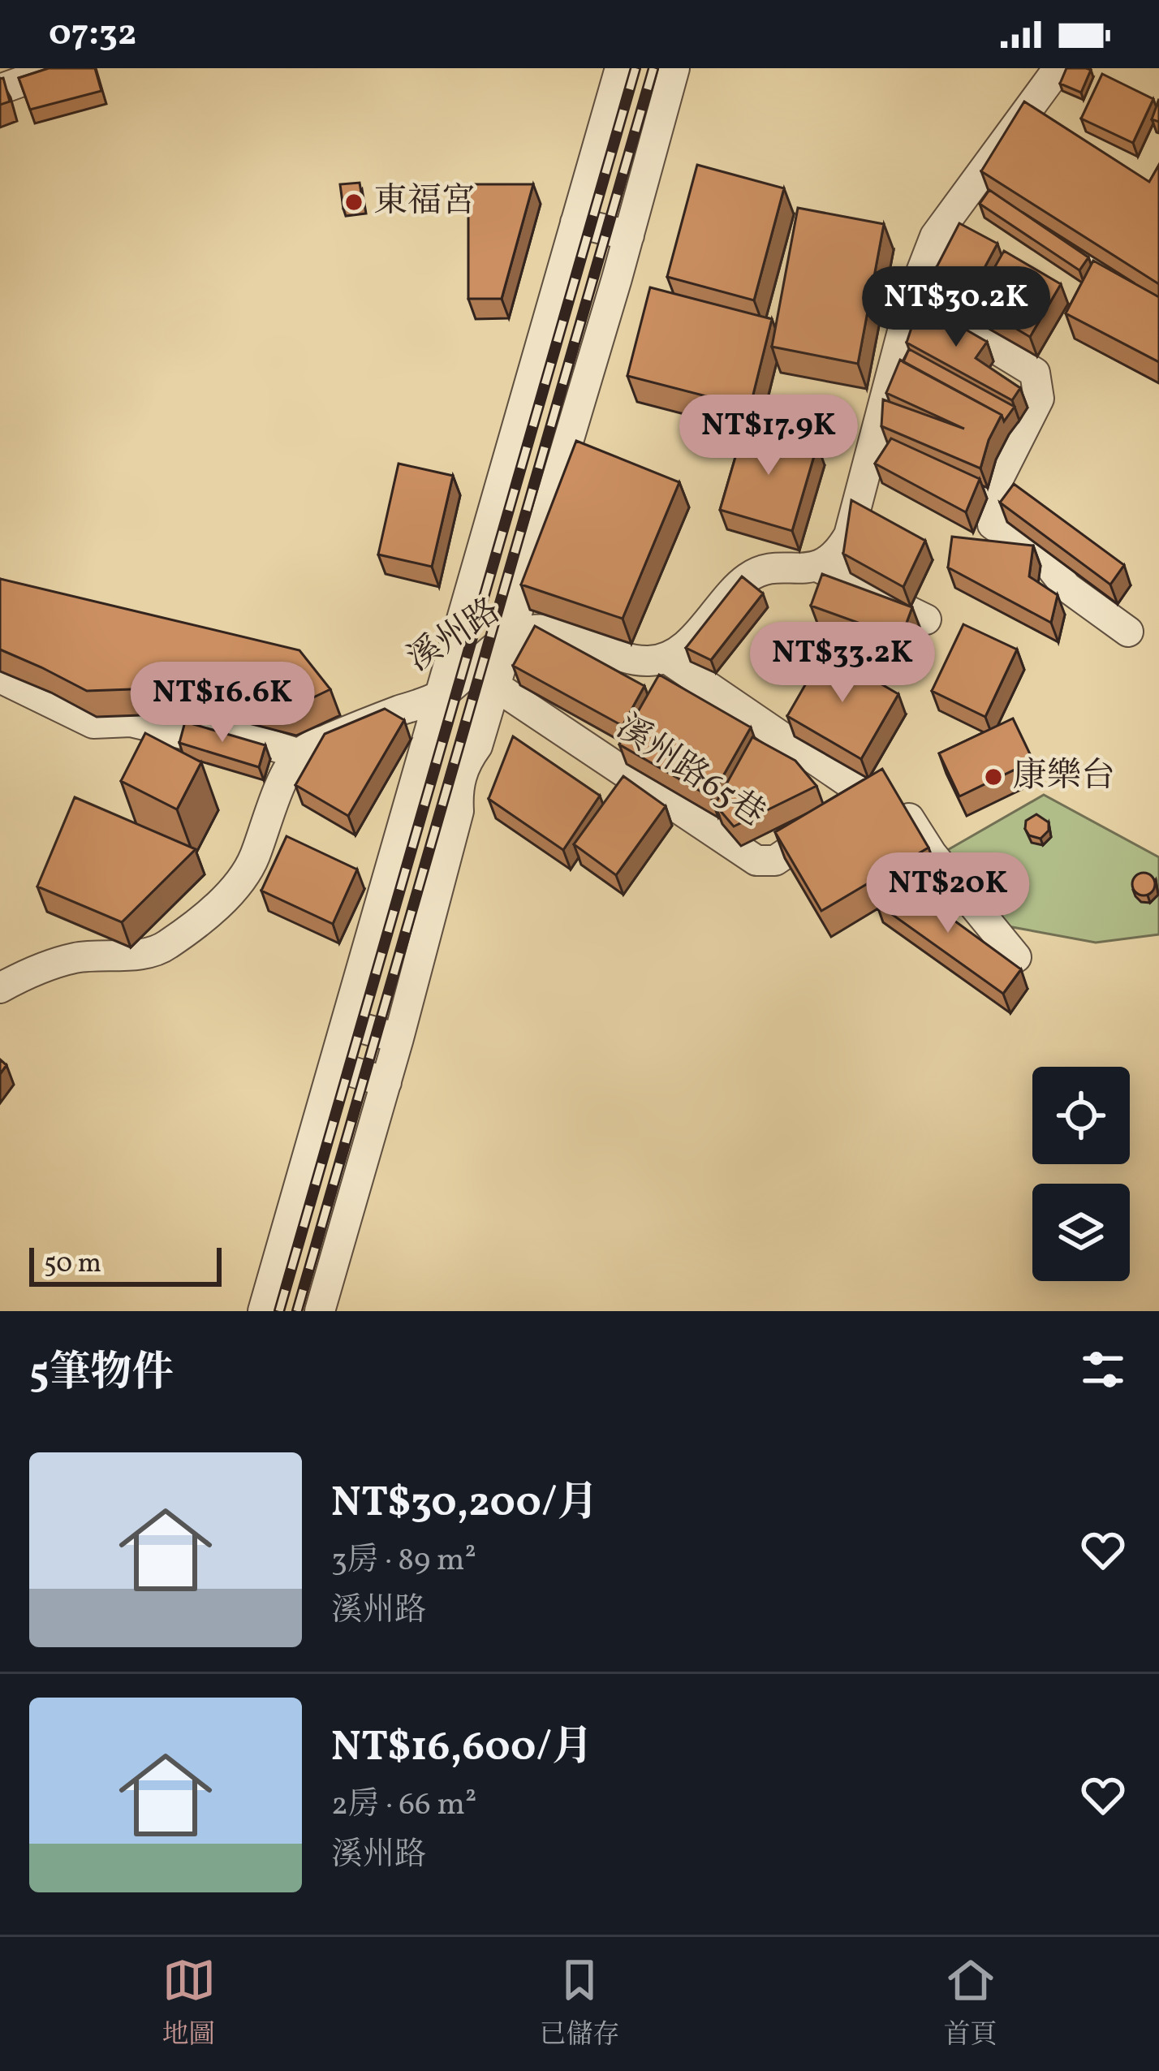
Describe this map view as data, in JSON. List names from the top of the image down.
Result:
{
  "streets": {
    "street": ["溪州路", "溪州路65巷"]
  },
  "crossings": [
    ["溪州路", "溪州路65巷"]
  ],
  "places": ["東福宮", "康樂台"],
  "scale_bar": "50 m",
  "page": {
    "status": "07:32",
    "price": [
      "NT$30.2K",
      "NT$17.9K",
      "NT$33.2K",
      "NT$16.6K",
      "NT$20K"
    ],
    "scale": "50 m",
    "heading": "5筆物件",
    "list": [
      {
        "name": "NT$30,200/月",
        "note": "3房 · 89 m² · 溪州路"
      },
      {
        "name": "NT$16,600/月",
        "note": "2房 · 66 m² · 溪州路"
      }
    ],
    "tabs": ["地圖", "已儲存", "首頁"]
  }
}
